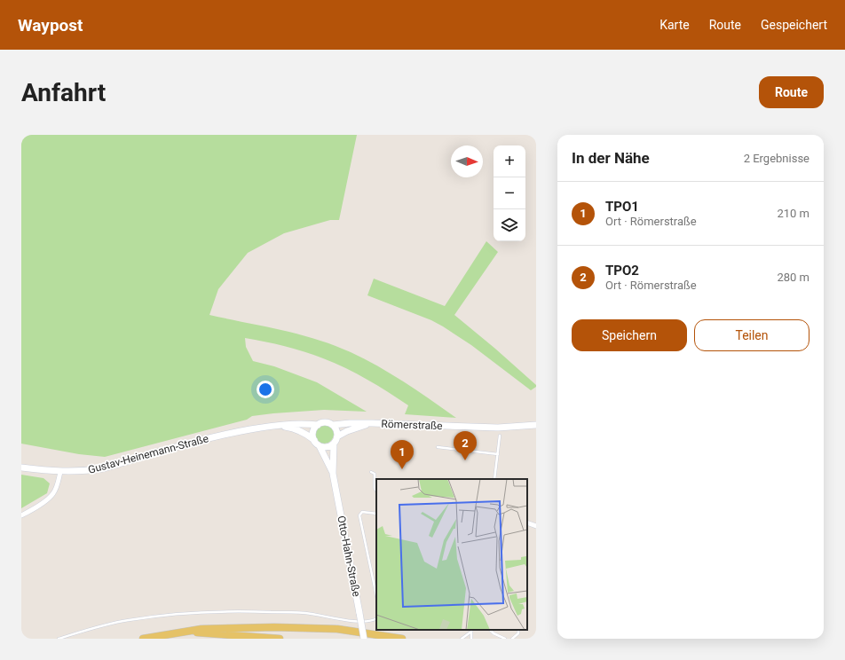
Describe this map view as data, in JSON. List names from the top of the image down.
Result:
{
  "streets": {
    "street": ["Römerstraße", "Gustav-Heinemann-Straße", "Otto-Hahn-Straße"]
  },
  "crossings": [
    ["Römerstraße", "Gustav-Heinemann-Straße"],
    ["Römerstraße", "Otto-Hahn-Straße"],
    ["Gustav-Heinemann-Straße", "Otto-Hahn-Straße"]
  ],
  "north": "right",
  "page": {
    "header": "Waypost",
    "nav": ["Karte", "Route", "Gespeichert"],
    "buttons": [
      "Route",
      ["Speichern", "Teilen"]
    ],
    "title": "Anfahrt",
    "heading": ["In der Nähe", "2 Ergebnisse"],
    "map_buttons": ["+", "−"],
    "list": [
      {
        "mark": "1",
        "name": "TPO1",
        "note": "Ort · Römerstraße",
        "value": "210 m"
      },
      {
        "mark": "2",
        "name": "TPO2",
        "note": "Ort · Römerstraße",
        "value": "280 m"
      }
    ],
    "pins": ["2", "1"]
  }
}
